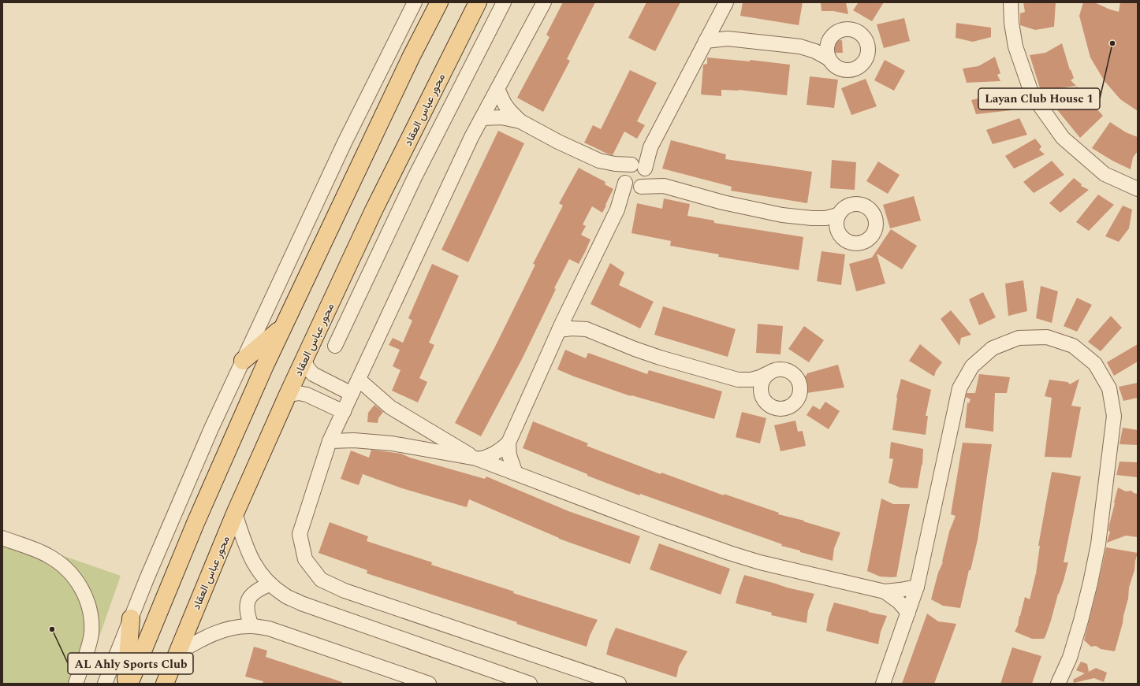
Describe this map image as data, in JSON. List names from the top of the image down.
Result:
{
  "streets": {
    "main road": ["محور عباس العقاد"]
  },
  "places": ["Layan Club House 1", "AL Ahly Sports Club"]
}
